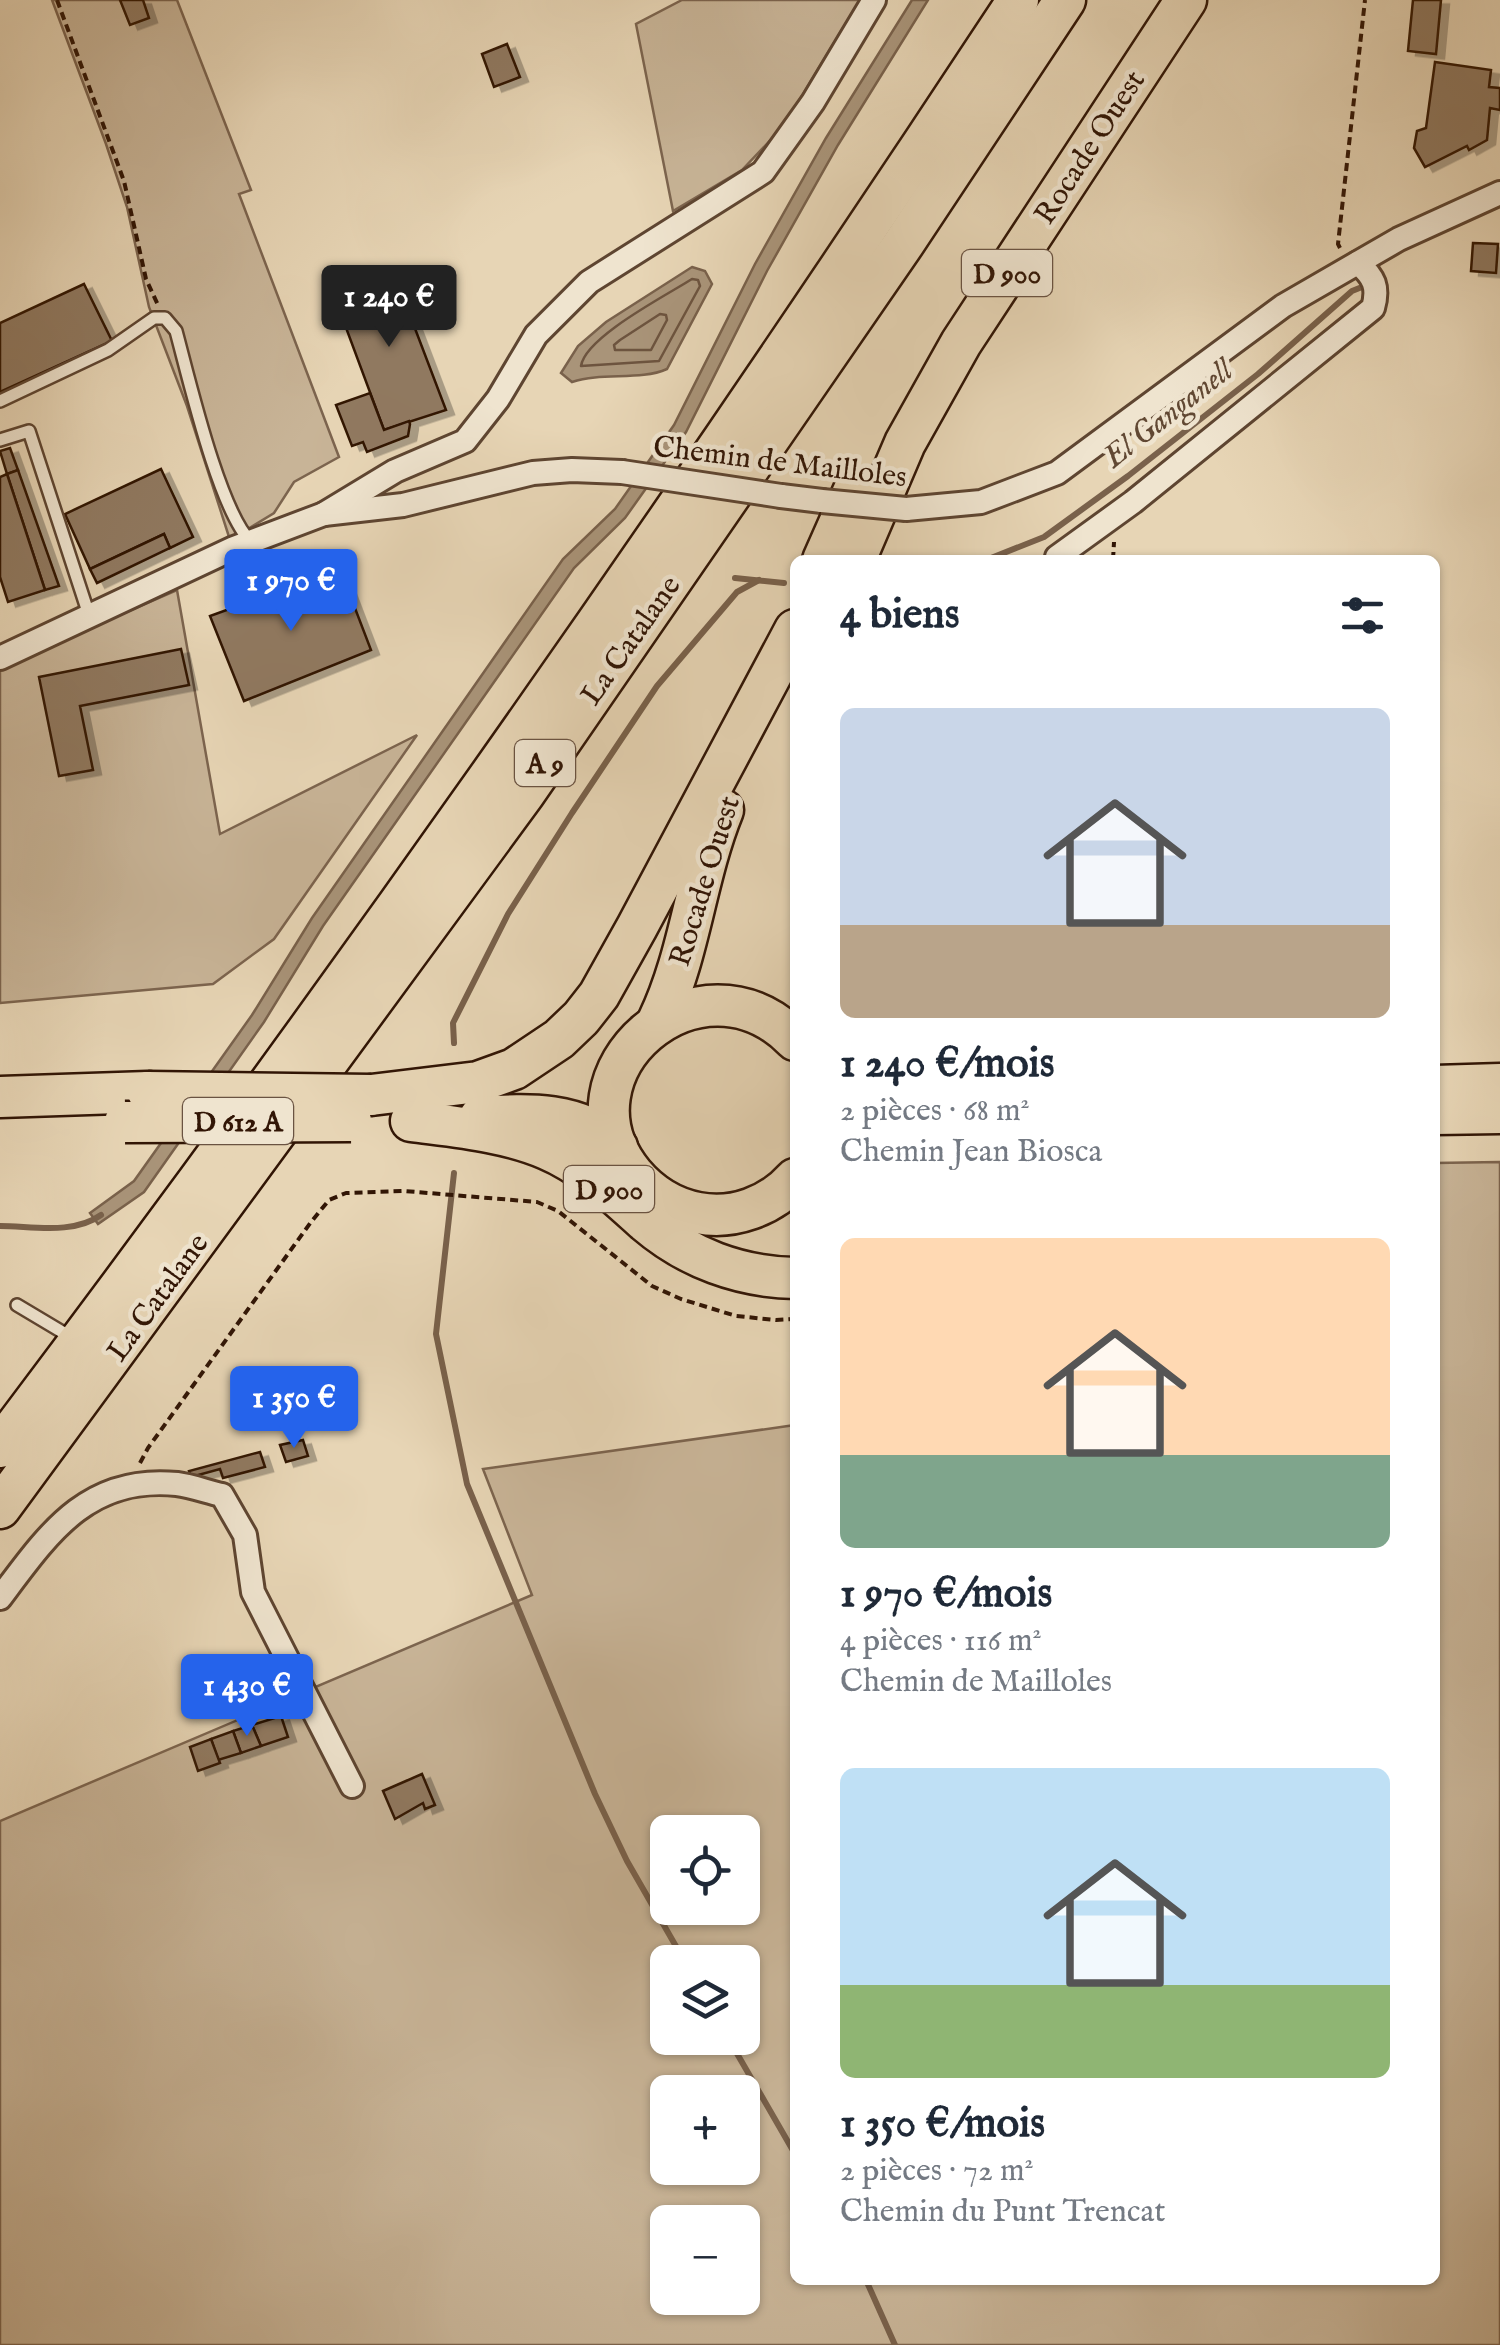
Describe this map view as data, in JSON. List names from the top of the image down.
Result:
{
  "streets": {
    "highway": [
      "Rocade Ouest",
      "D 900",
      "La Catalane",
      "A 9",
      "D 612 A"
    ],
    "street": ["Chemin de Mailloles"]
  },
  "water": ["El Ganganell"],
  "page": {
    "price": [
      "1 240 €",
      "1 970 €",
      "1 350 €",
      "1 430 €"
    ],
    "heading": "4 biens",
    "list": [
      {
        "name": "1 240 €/mois",
        "note": "2 pièces · 68 m² · Chemin Jean Biosca"
      },
      {
        "name": "1 970 €/mois",
        "note": "4 pièces · 116 m² · Chemin de Mailloles"
      },
      {
        "name": "1 350 €/mois",
        "note": "2 pièces · 72 m² · Chemin du Punt Trencat"
      }
    ],
    "map_buttons": ["+", "−"]
  }
}
